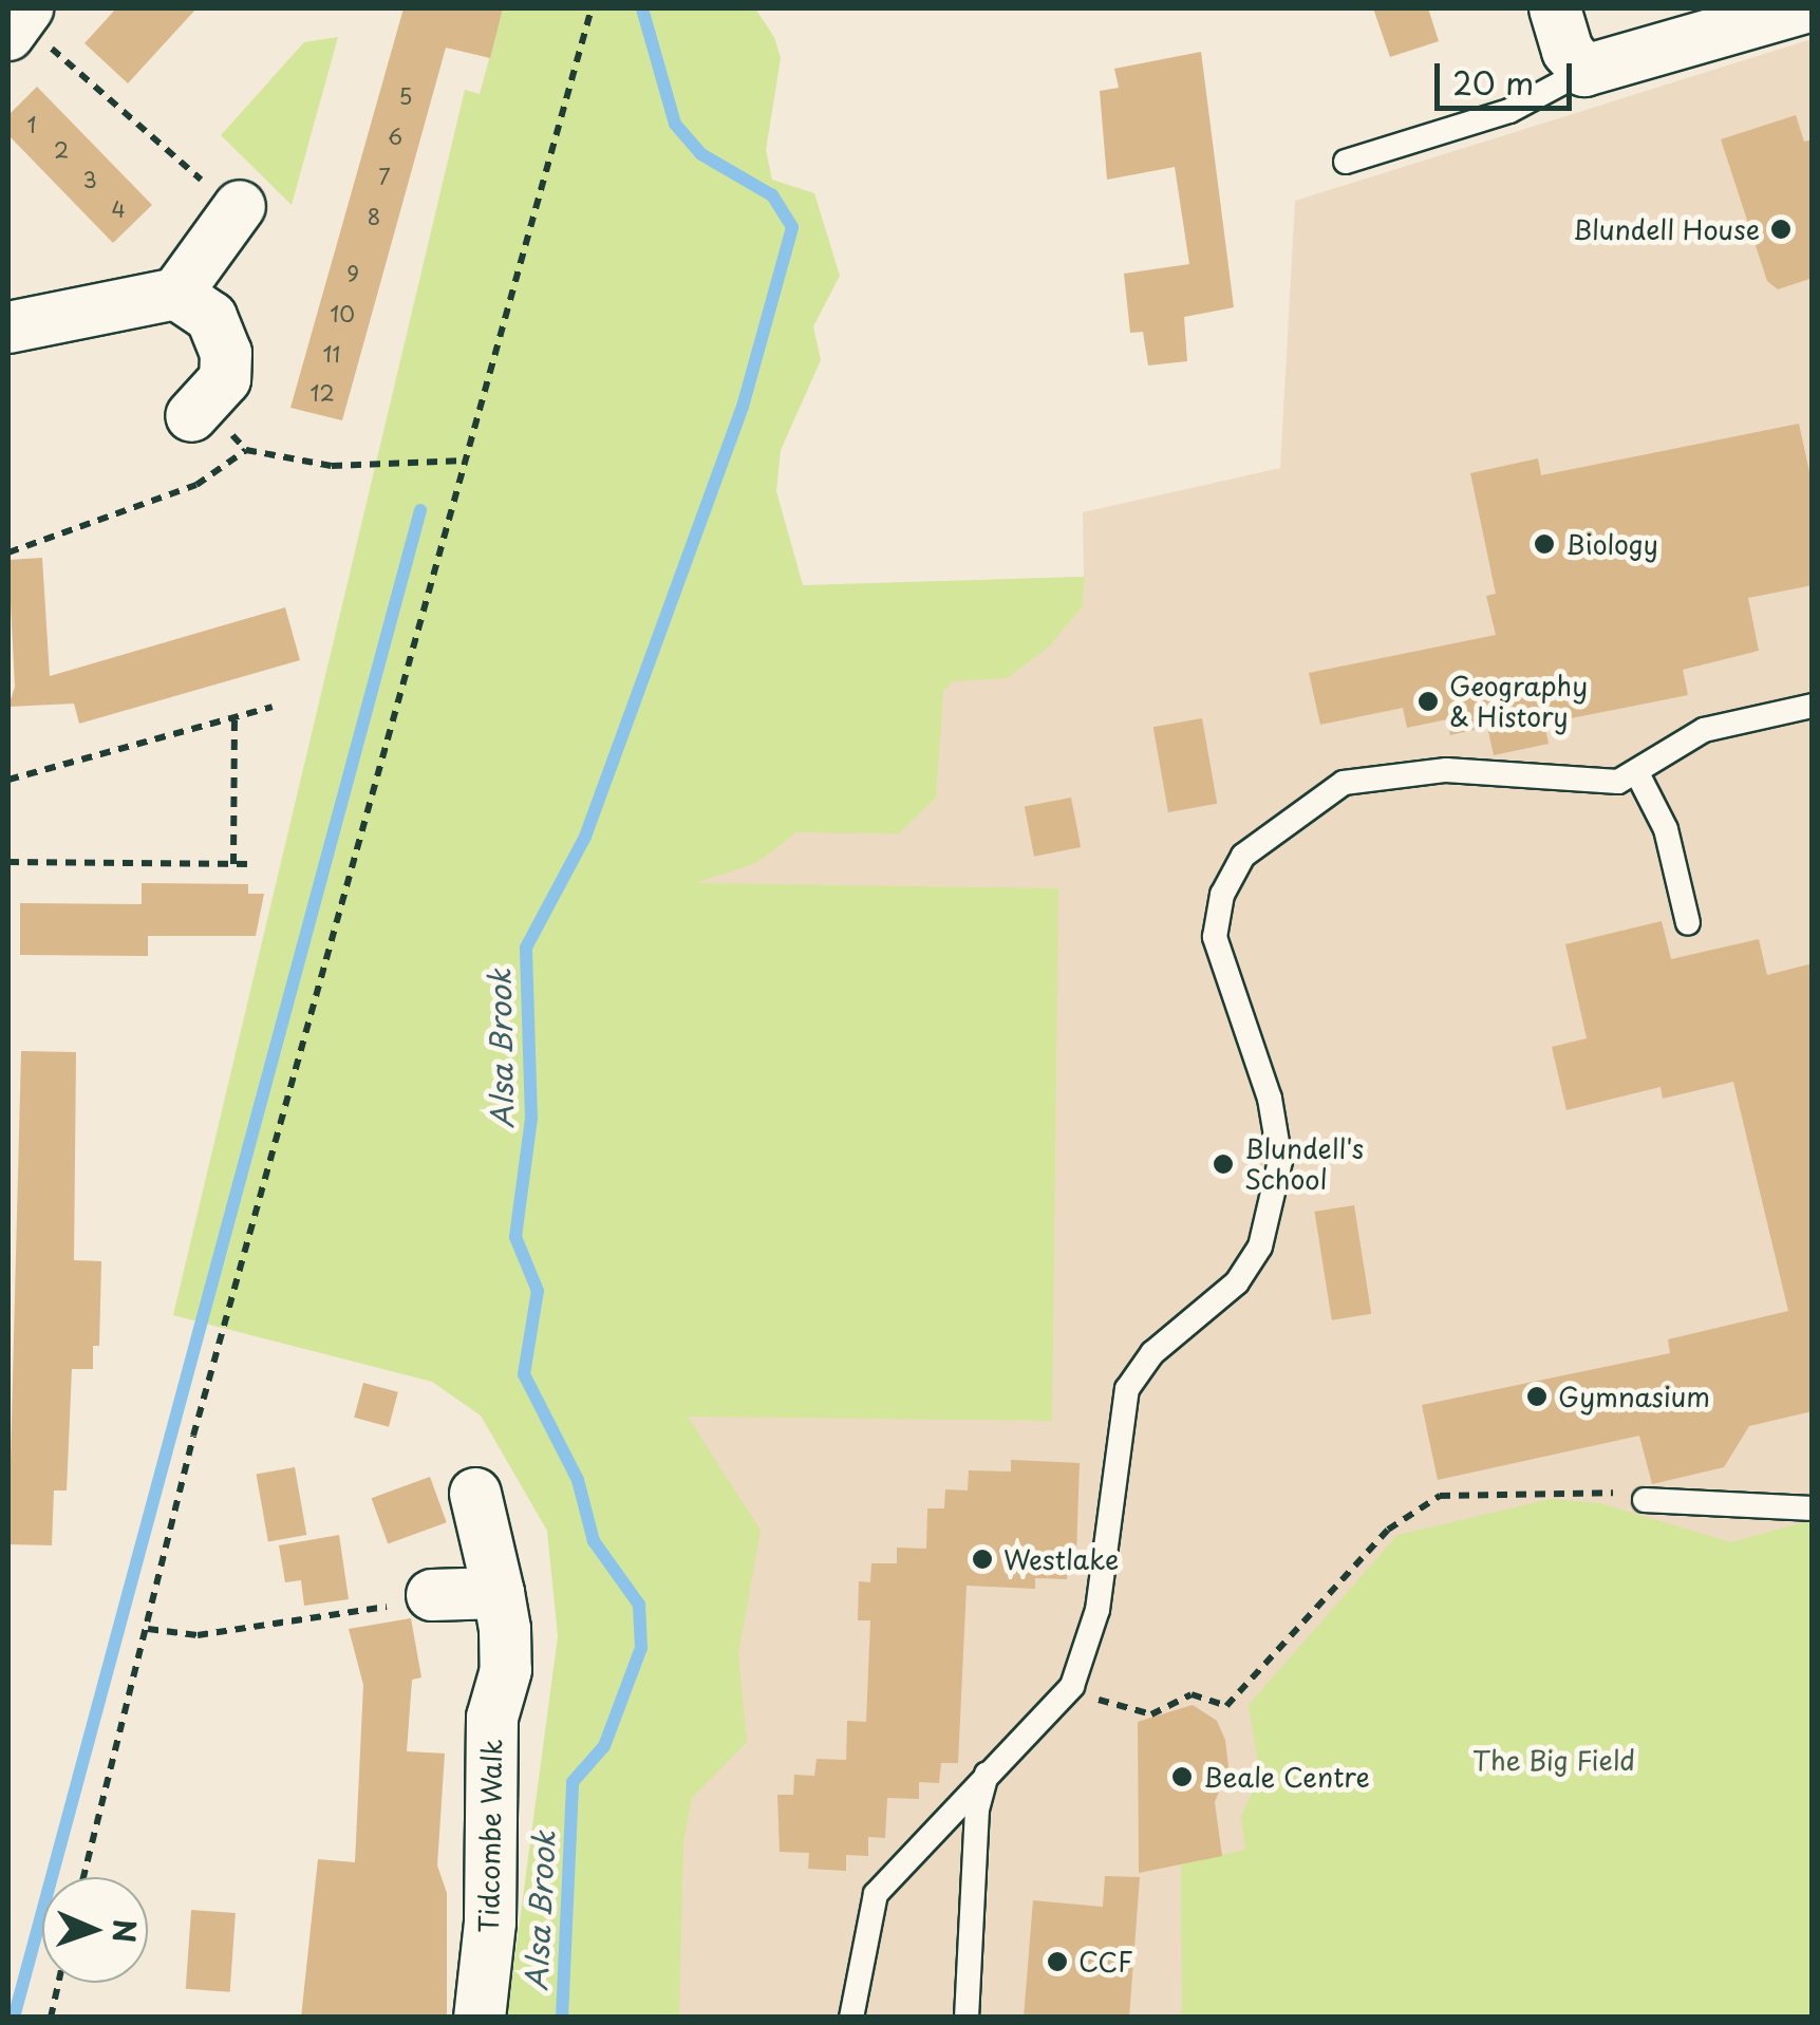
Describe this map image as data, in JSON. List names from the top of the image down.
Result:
{
  "streets": {
    "street": ["Tidcombe Walk"]
  },
  "water": ["Alsa Brook"],
  "parks": ["The Big Field"],
  "places": [
    "Blundell House",
    "Biology",
    "Geography & History",
    "Blundell's School",
    "Gymnasium",
    "Westlake",
    "Beale Centre",
    "CCF"
  ],
  "house_numbers": [
    "5",
    "1",
    "6",
    "2",
    "7",
    "3",
    "4",
    "8",
    "9",
    "10",
    "11",
    "12"
  ],
  "scale_bar": "20 m",
  "north": "right"
}
